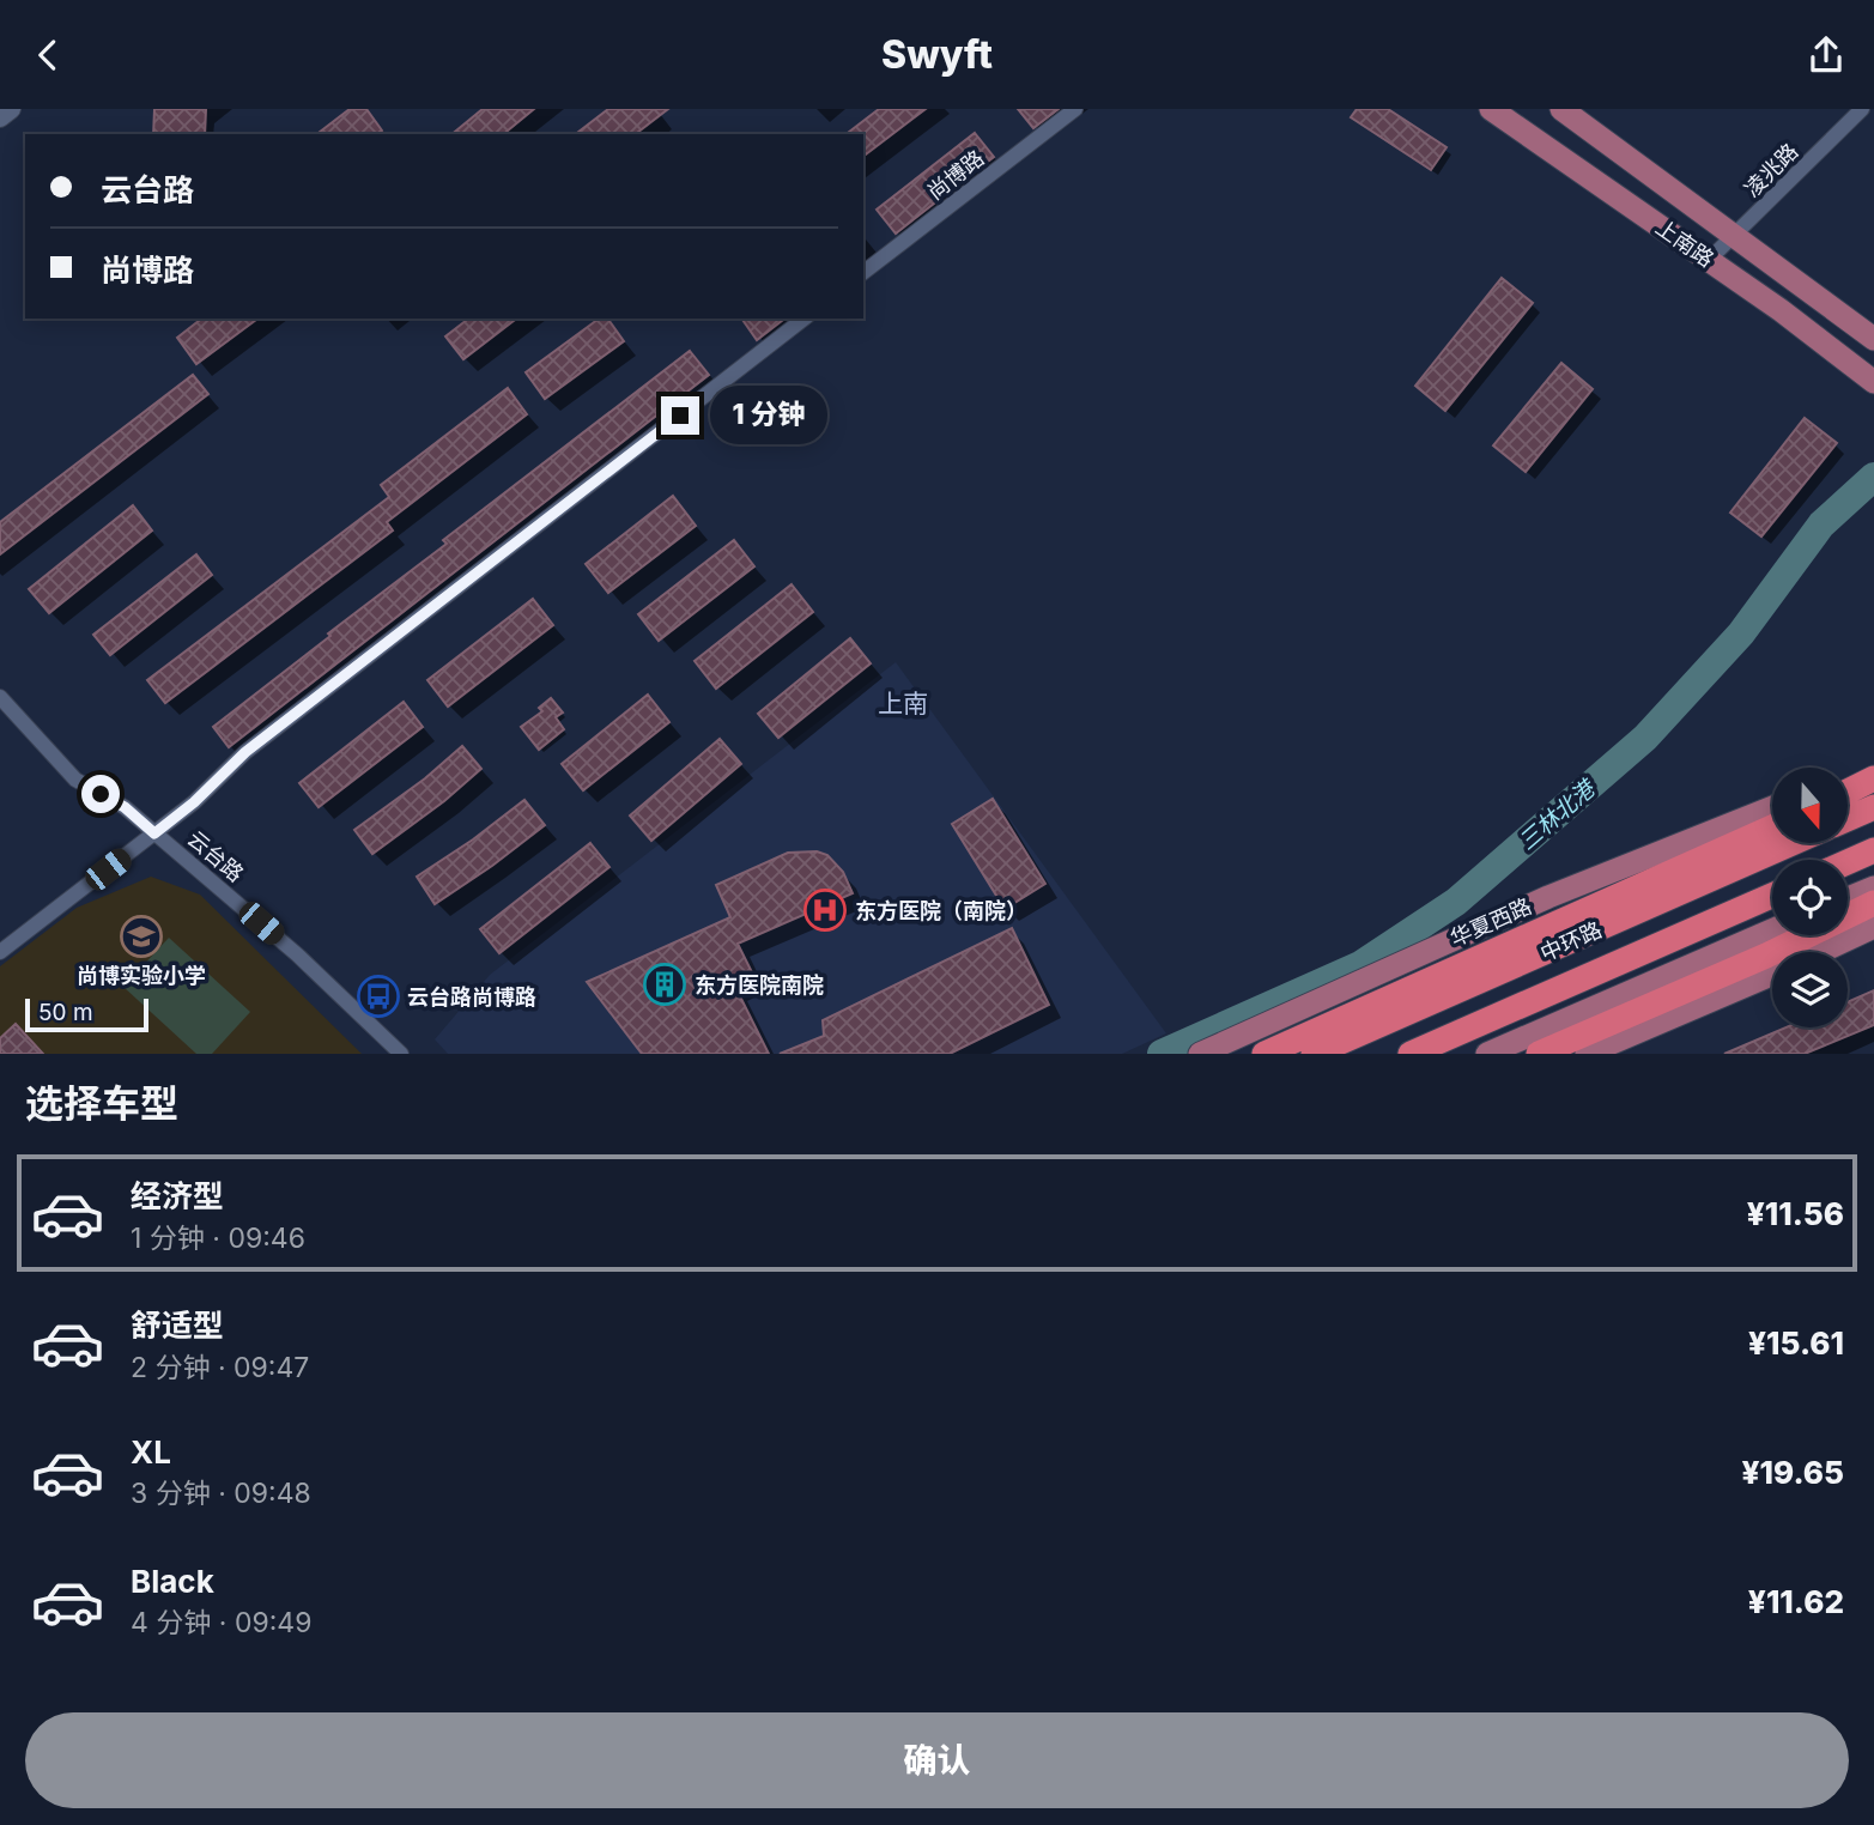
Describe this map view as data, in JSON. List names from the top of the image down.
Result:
{
  "streets": {
    "highway": ["中环路"],
    "main road": ["上南路", "华夏西路"],
    "street": ["凌兆路", "尚博路", "云台路"]
  },
  "crossings": [
    ["凌兆路", "上南路"]
  ],
  "districts": ["上南"],
  "water": ["三林北港"],
  "places": {
    "hospital": ["东方医院（南院）"],
    "school or university": ["尚博实验小学"],
    "building": ["东方医院南院"],
    "bus stop": ["云台路尚博路"]
  },
  "scale_bar": "50 m",
  "north": "bottom",
  "page": {
    "header": "Swyft",
    "banner": ["云台路", "尚博路"],
    "bubble": "1 分钟",
    "scale": "50 m",
    "heading": "选择车型",
    "list": [
      {
        "name": "经济型",
        "note": "1 分钟 · 09:46",
        "value": "¥11.56"
      },
      {
        "name": "舒适型",
        "note": "2 分钟 · 09:47",
        "value": "¥15.61"
      },
      {
        "name": "XL",
        "note": "3 分钟 · 09:48",
        "value": "¥19.65"
      },
      {
        "name": "Black",
        "note": "4 分钟 · 09:49",
        "value": "¥11.62"
      }
    ],
    "buttons": "确认"
  }
}
